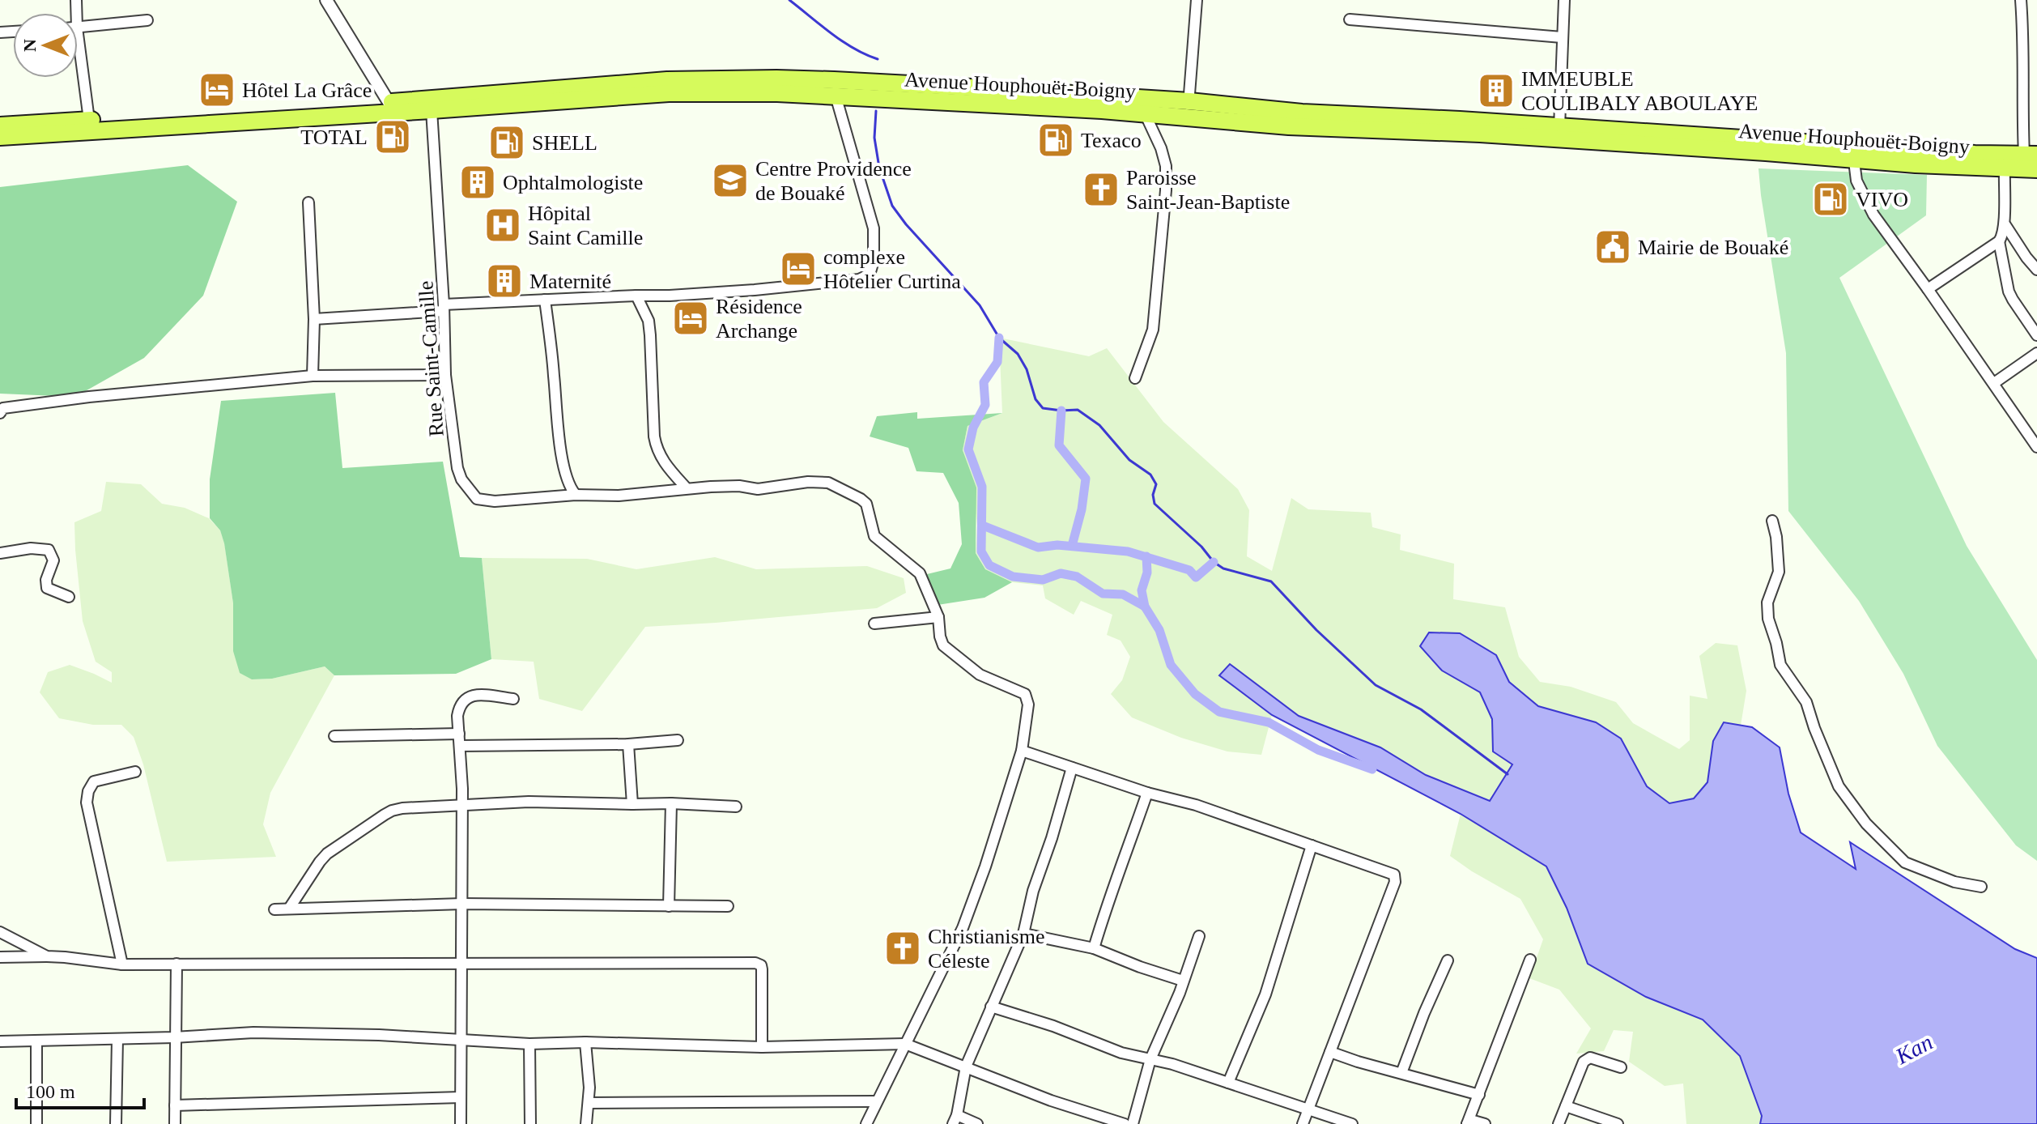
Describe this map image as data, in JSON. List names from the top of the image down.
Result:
{
  "streets": {
    "highway": ["Avenue Houphouët-Boigny"],
    "street": ["Rue Saint-Camille"]
  },
  "crossings": [
    ["Avenue Houphouët-Boigny", "Rue Saint-Camille"]
  ],
  "water": ["Kan"],
  "places": {
    "hotel": ["Hôtel La Grâce", "complexe Hôtelier Curtina", "Résidence Archange"],
    "building": ["IMMEUBLE COULIBALY ABOULAYE", "Ophtalmologiste", "Maternité"],
    "fuel station": [
      "TOTAL",
      "Texaco",
      "SHELL",
      "VIVO"
    ],
    "school or university": ["Centre Providence de Bouaké"],
    "church": ["Paroisse Saint-Jean-Baptiste", "Christianisme Céleste"],
    "hospital": ["Hôpital Saint Camille"],
    "public building": ["Mairie de Bouaké"]
  },
  "scale_bar": "100 m",
  "north": "left"
}
